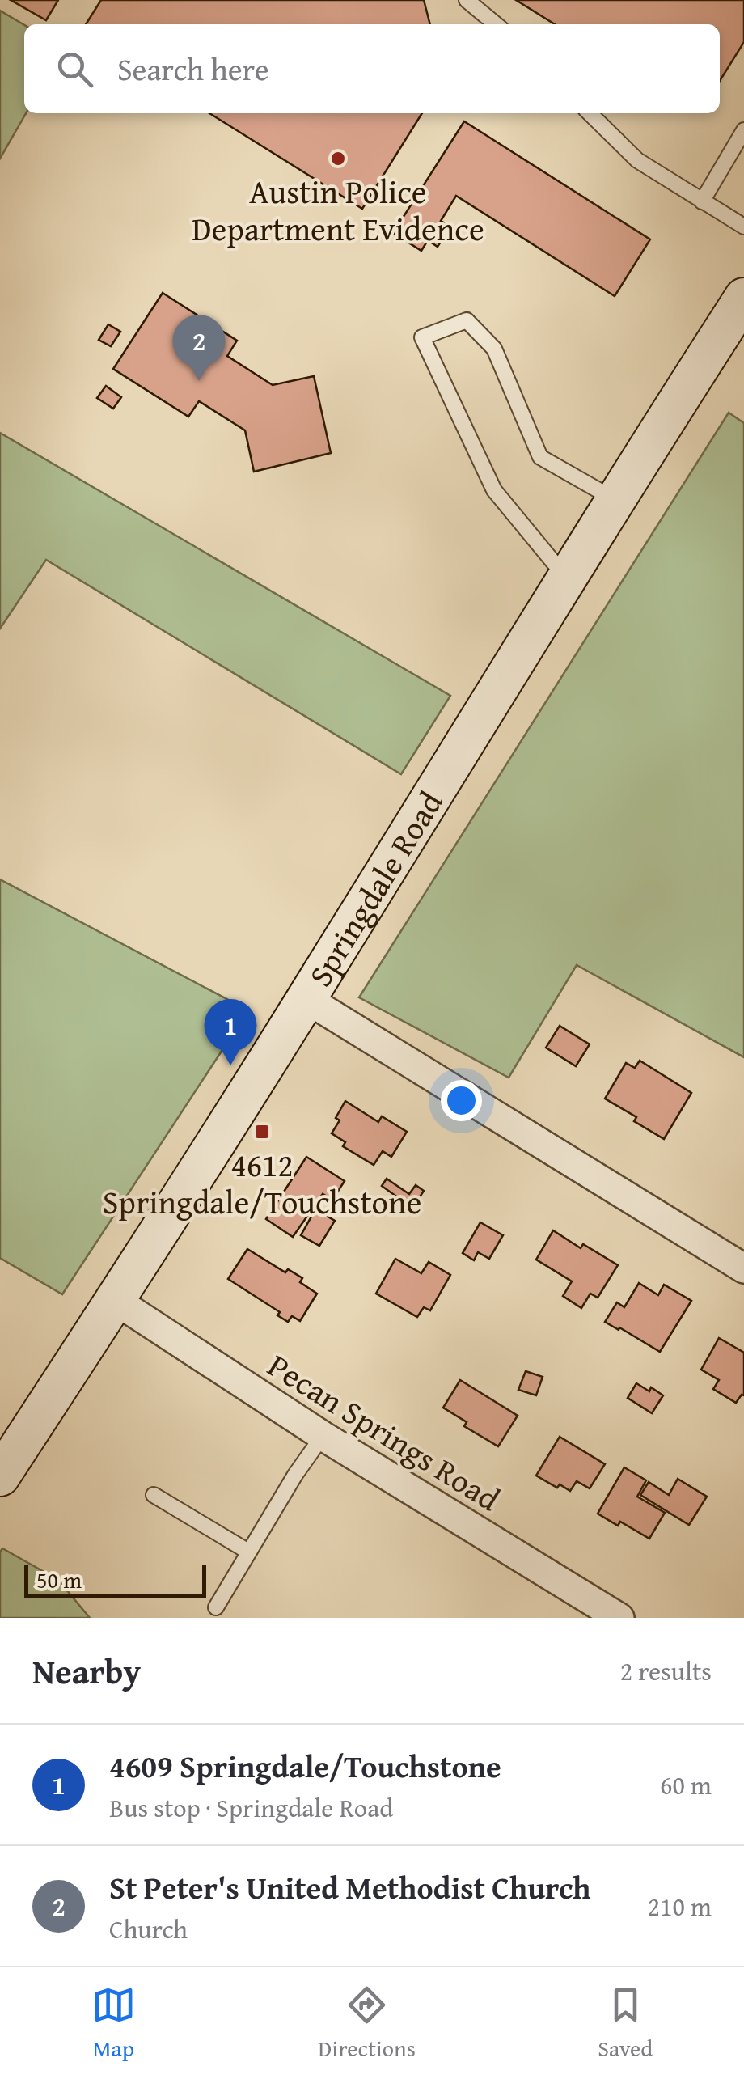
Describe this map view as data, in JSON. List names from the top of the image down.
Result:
{
  "streets": {
    "main road": ["Springdale Road"],
    "street": ["Pecan Springs Road"]
  },
  "crossings": [
    ["Springdale Road", "Pecan Springs Road"]
  ],
  "places": {
    "other": ["Austin Police Department Evidence"],
    "transit": ["4612 Springdale/Touchstone"]
  },
  "scale_bar": "50 m",
  "page": {
    "search": "Search here",
    "pins": ["2", "1"],
    "scale": "50 m",
    "heading": ["Nearby", "2 results"],
    "list": [
      {
        "mark": "1",
        "name": "4609 Springdale/Touchstone",
        "note": "Bus stop · Springdale Road",
        "value": "60 m"
      },
      {
        "mark": "2",
        "name": "St Peter's United Methodist Church",
        "note": "Church",
        "value": "210 m"
      }
    ],
    "nav": ["Map", "Directions", "Saved"]
  }
}
